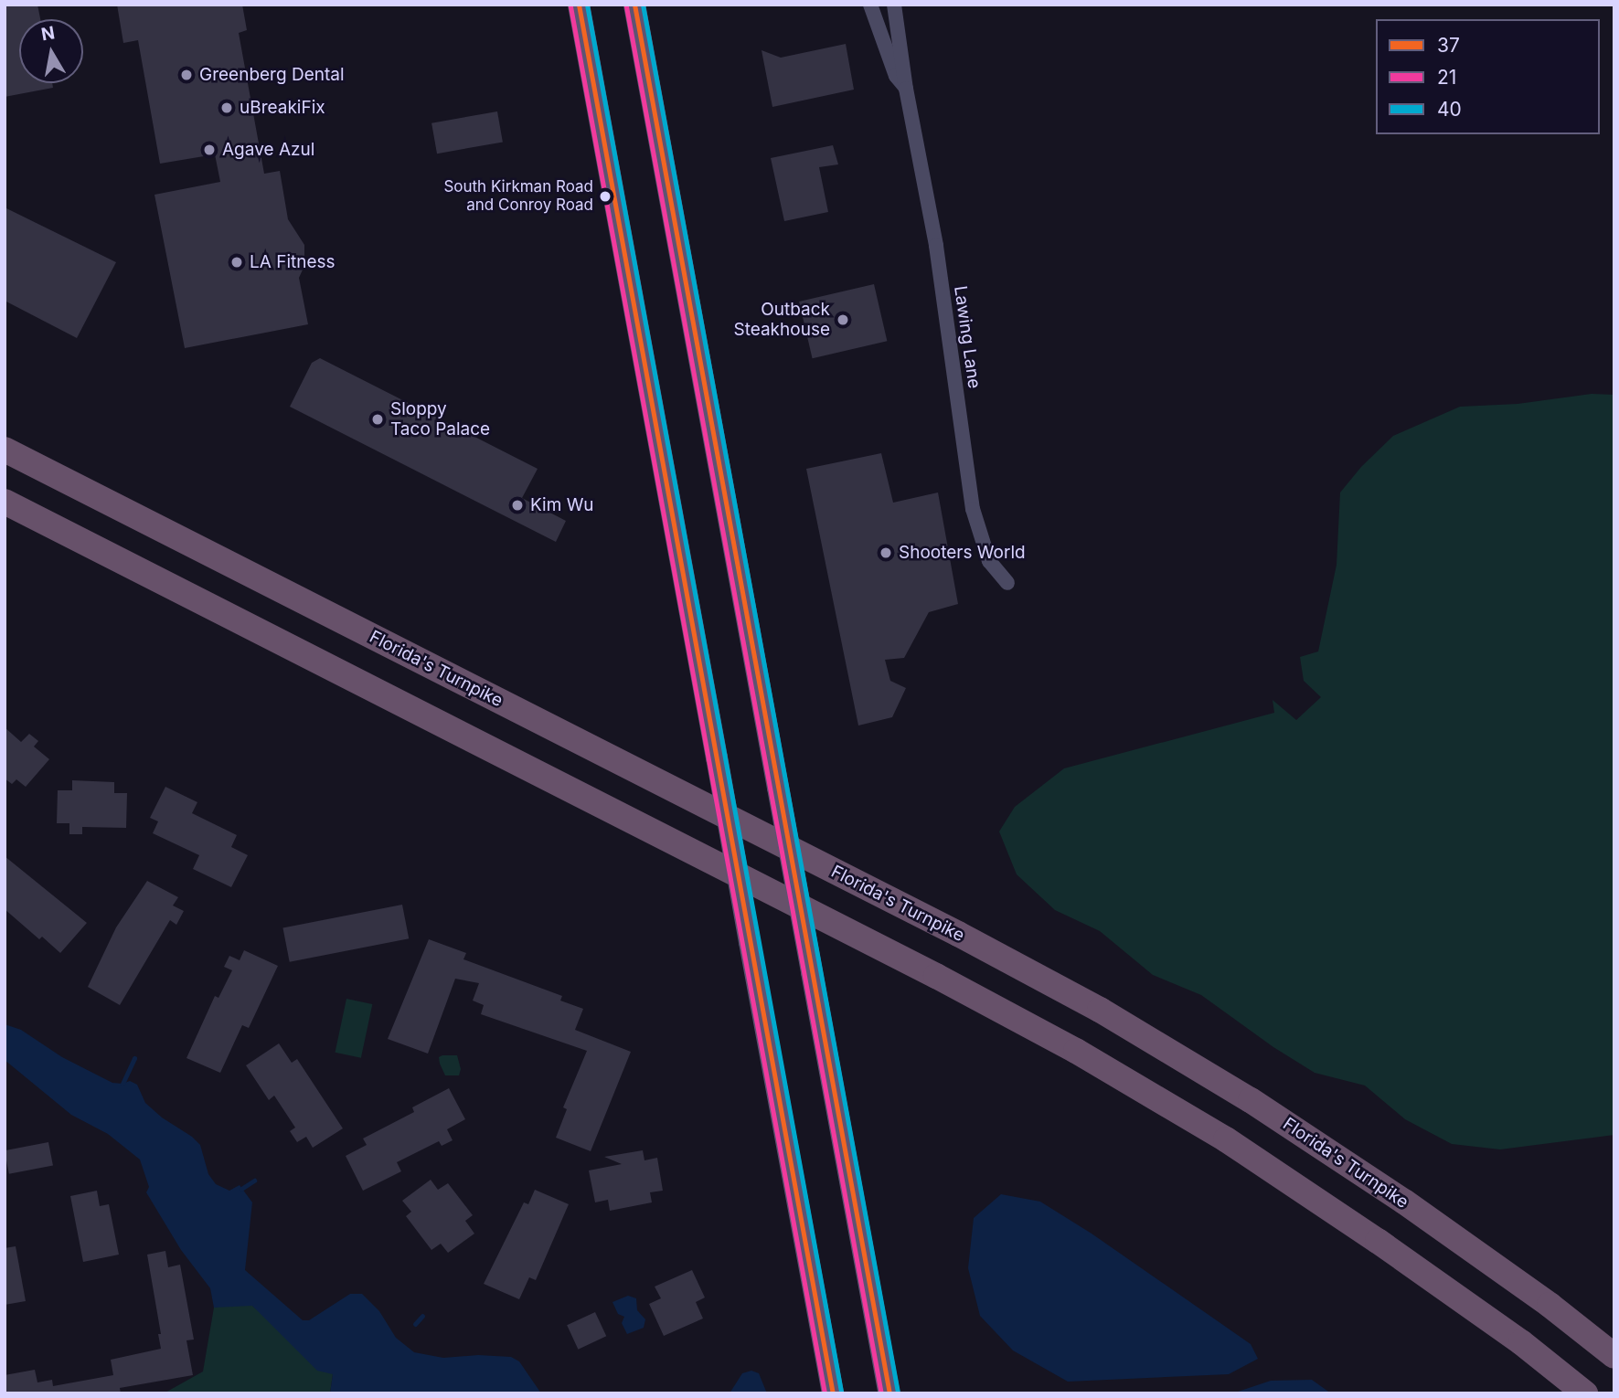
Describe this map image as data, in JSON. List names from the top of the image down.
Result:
{
  "streets": {
    "highway": ["Florida's Turnpike"],
    "street": ["Lawing Lane"]
  },
  "places": [
    "Greenberg Dental",
    "uBreakiFix",
    "Agave Azul",
    "South Kirkman Road and Conroy Road",
    "LA Fitness",
    "Outback Steakhouse",
    "Sloppy Taco Palace",
    "Kim Wu",
    "Shooters World"
  ],
  "lines": ["transit line 37", "transit line 40", "transit line 21"],
  "legend": ["37", "21", "40"],
  "north": "top"
}
